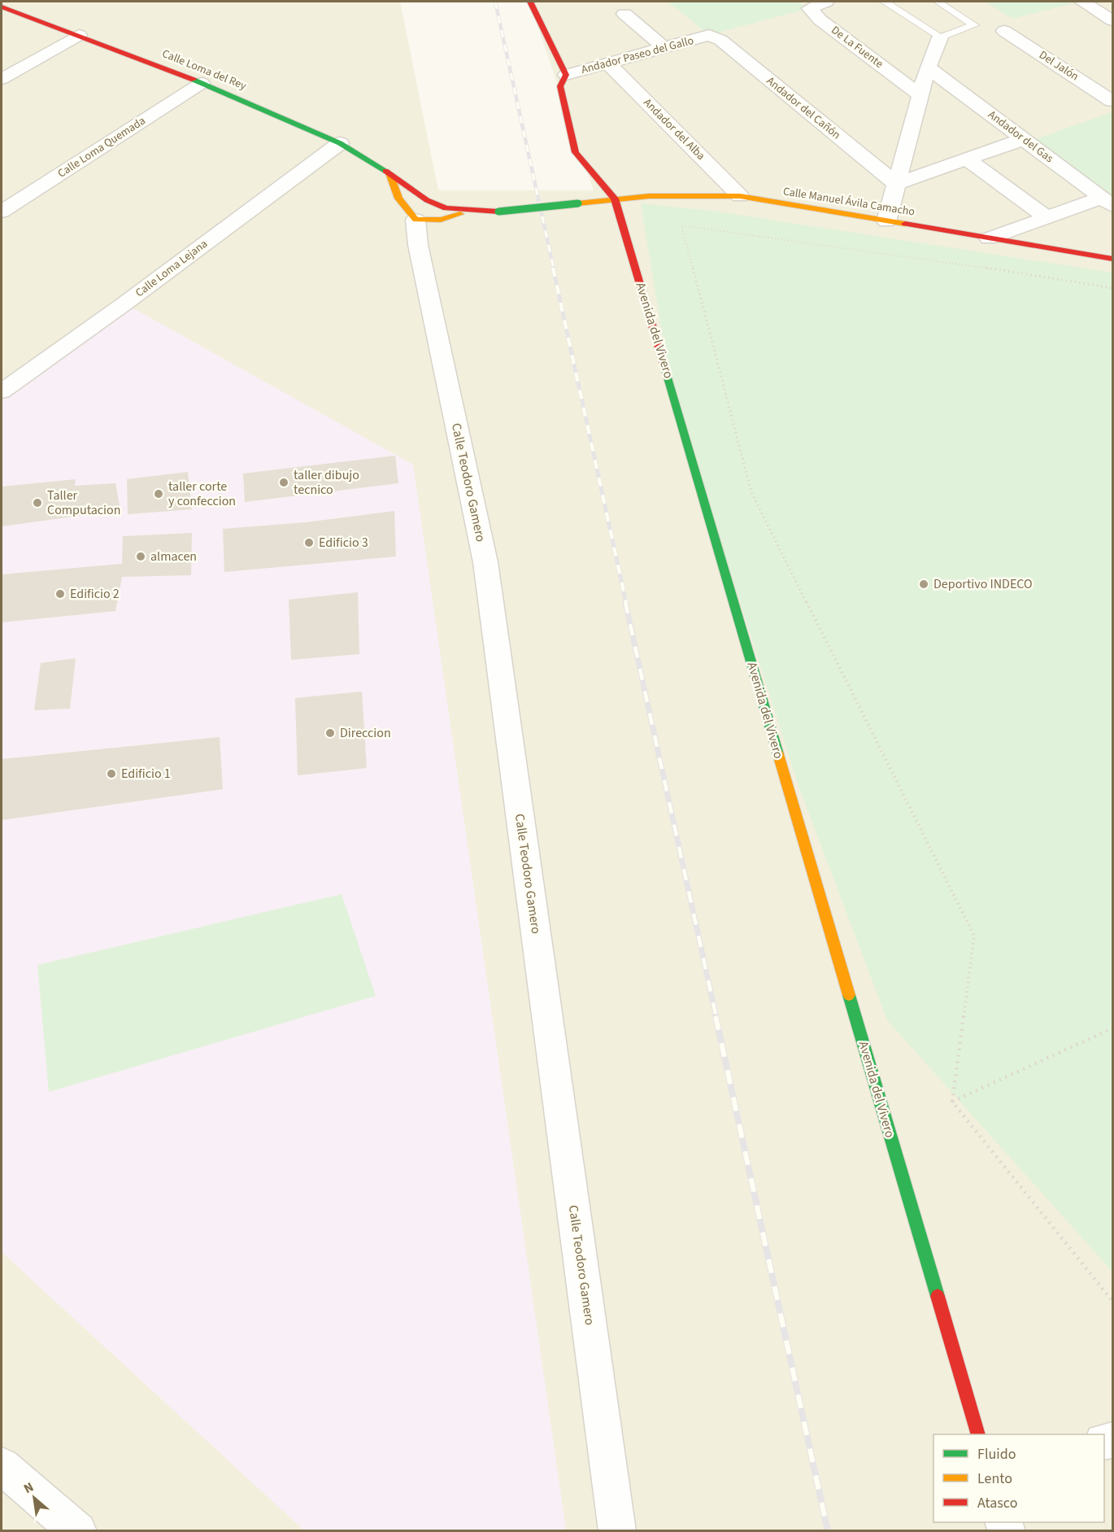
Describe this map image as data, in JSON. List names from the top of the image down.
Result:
{
  "streets": {
    "street": [
      "De La Fuente",
      "Andador Paseo del Gallo",
      "Del Jalón",
      "Calle Loma del Rey",
      "Andador del Cañón",
      "Andador del Alba",
      "Andador del Gas",
      "Calle Loma Quemada",
      "Calle Manuel Ávila Camacho",
      "Calle Loma Lejana",
      "Avenida del Vivero",
      "Calle Teodoro Gamero"
    ]
  },
  "crossings": [
    ["Andador Paseo del Gallo", "Andador del Cañón"],
    ["Andador Paseo del Gallo", "Andador del Alba"],
    ["Andador Paseo del Gallo", "Avenida del Vivero"],
    ["Calle Loma del Rey", "Calle Loma Quemada"],
    ["Calle Loma del Rey", "Calle Manuel Ávila Camacho"],
    ["Calle Loma del Rey", "Calle Loma Lejana"],
    ["Calle Loma del Rey", "Calle Teodoro Gamero"],
    ["Andador del Alba", "Calle Manuel Ávila Camacho"],
    ["Calle Manuel Ávila Camacho", "Avenida del Vivero"]
  ],
  "places": [
    "taller dibujo tecnico",
    "taller corte y confeccion",
    "Taller Computacion",
    "Edificio 3",
    "almacen",
    "Deportivo INDECO",
    "Edificio 2",
    "Direccion",
    "Edificio 1"
  ],
  "legend": ["Fluido", "Lento", "Atasco"],
  "north": "top left"
}
